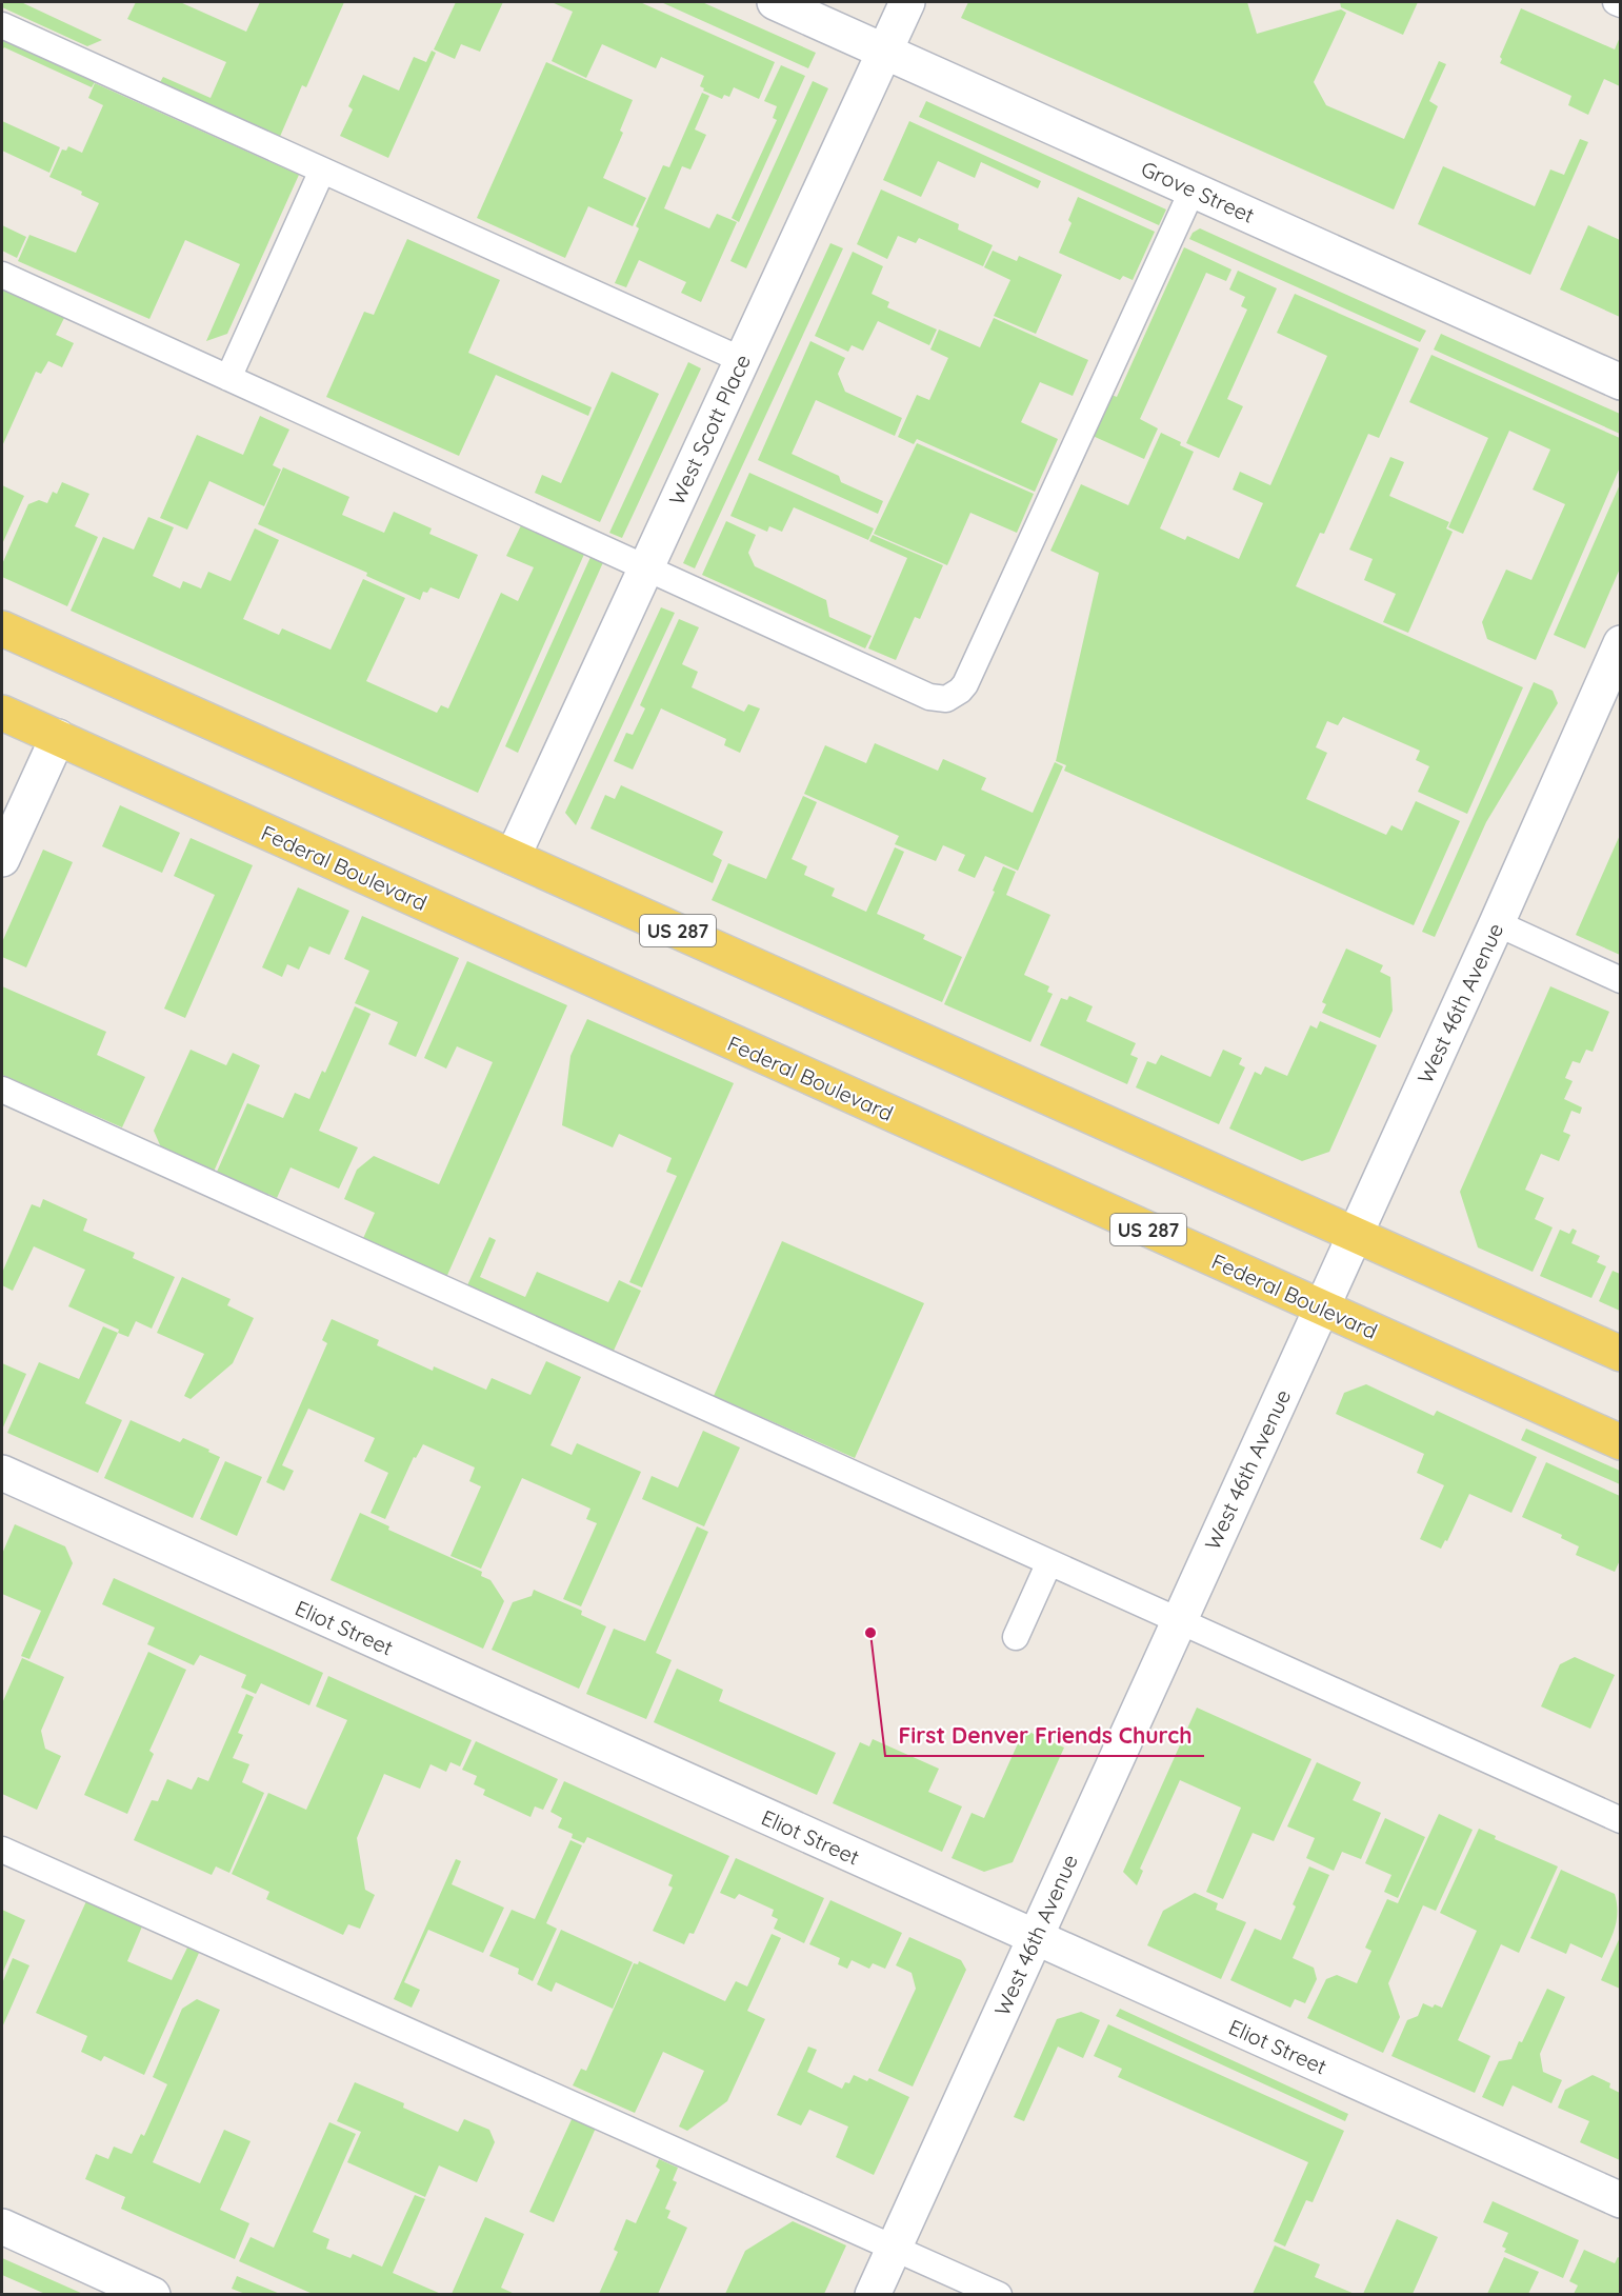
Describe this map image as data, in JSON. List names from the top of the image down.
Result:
{
  "streets": {
    "main road": ["Federal Boulevard", "US 287"],
    "street": [
      "Grove Street",
      "West Scott Place",
      "West 46th Avenue",
      "Eliot Street"
    ]
  },
  "crossings": [
    ["Grove Street", "West Scott Place"],
    ["West Scott Place", "US 287"],
    ["Federal Boulevard", "West 46th Avenue"],
    ["US 287", "West 46th Avenue"],
    ["West 46th Avenue", "Eliot Street"]
  ],
  "places": ["First Denver Friends Church"]
}
